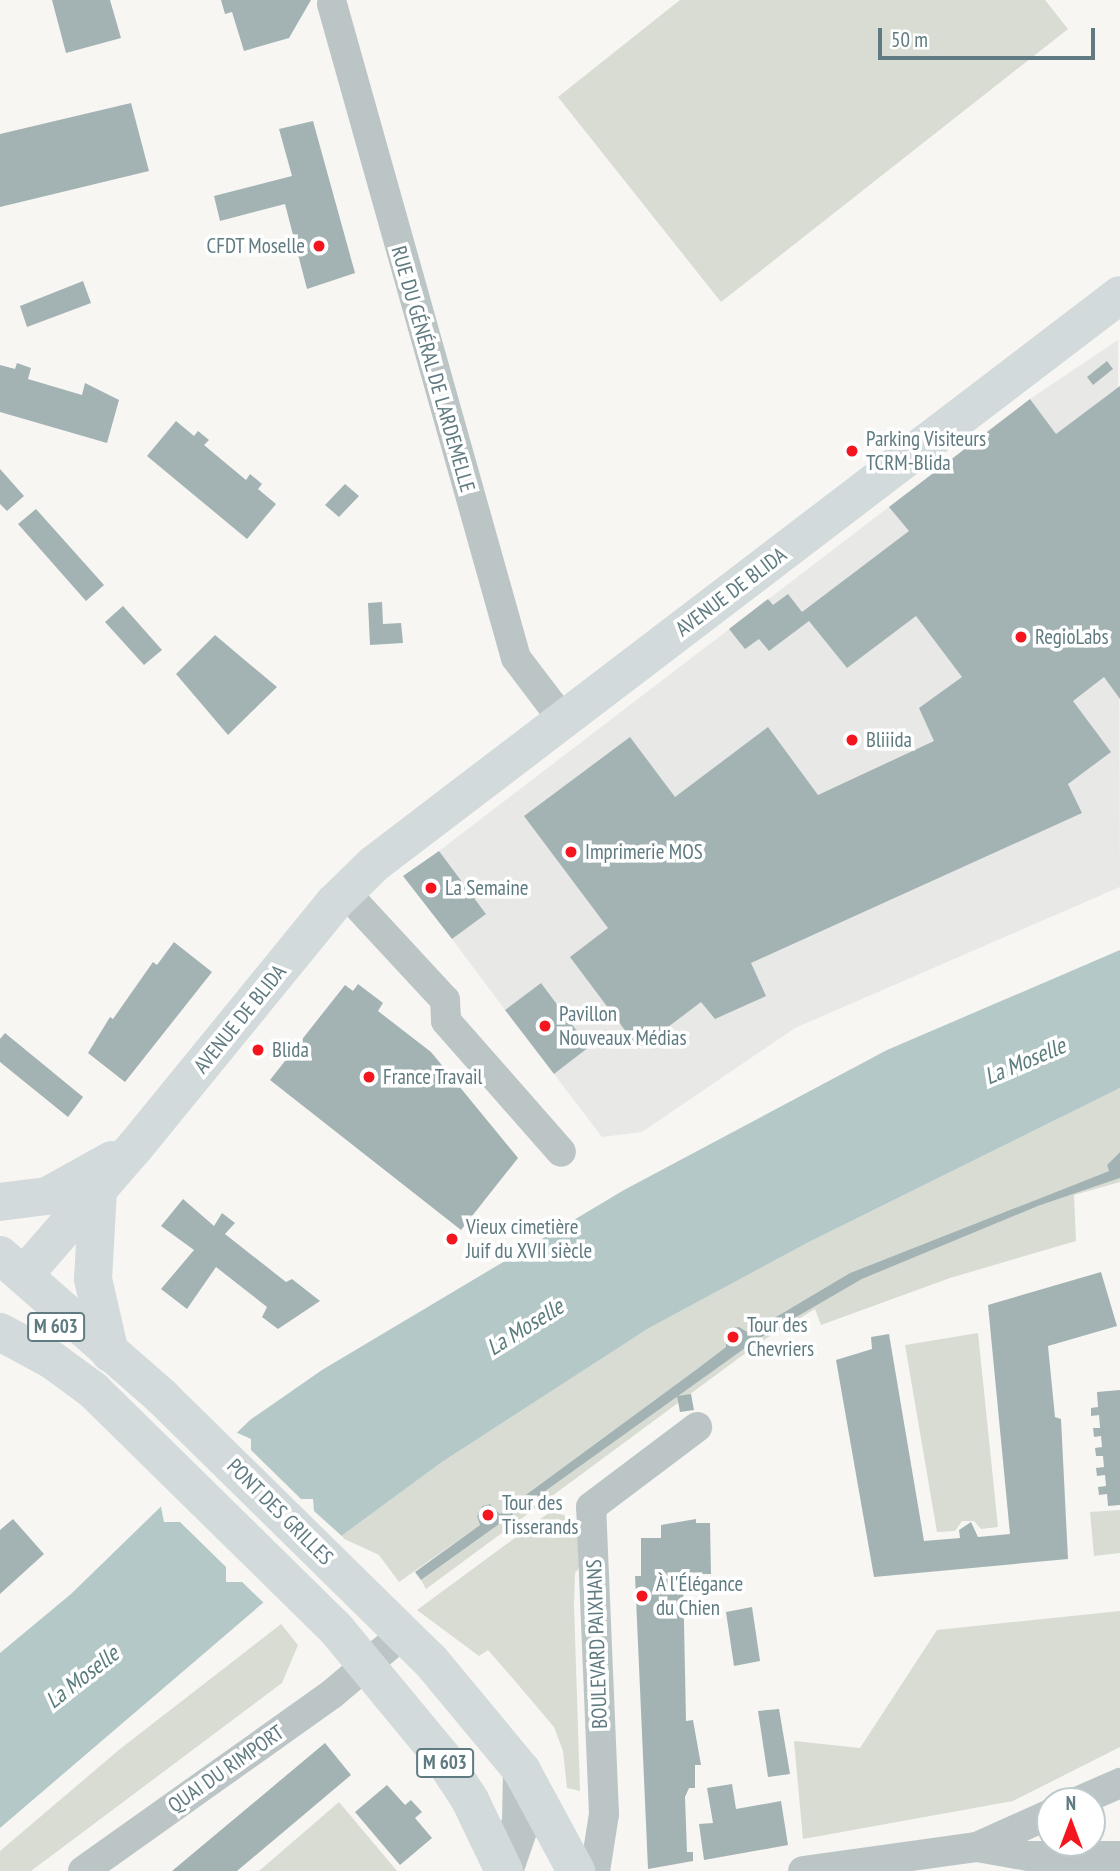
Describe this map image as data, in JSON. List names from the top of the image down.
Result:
{
  "streets": {
    "main road": ["AVENUE DE BLIDA", "M 603", "PONT DES GRILLES"],
    "street": ["RUE DU GÉNÉRAL DE LARDEMELLE", "BOULEVARD PAIXHANS", "QUAI DU RIMPORT"]
  },
  "crossings": [
    ["RUE DU GÉNÉRAL DE LARDEMELLE", "AVENUE DE BLIDA"],
    ["AVENUE DE BLIDA", "M 603"],
    ["M 603", "PONT DES GRILLES"],
    ["M 603", "QUAI DU RIMPORT"],
    ["PONT DES GRILLES", "QUAI DU RIMPORT"]
  ],
  "water": ["La Moselle"],
  "places": [
    "CFDT Moselle",
    "Parking Visiteurs TCRM-Blida",
    "RegioLabs",
    "Bliiida",
    "Imprimerie MOS",
    "La Semaine",
    "Pavillon Nouveaux Médias",
    "Blida",
    "France Travail",
    "Vieux cimetière Juif du XVII siècle",
    "Tour des Chevriers",
    "Tour des Tisserands",
    "À l'Élégance du Chien"
  ],
  "scale_bar": "50 m",
  "north": "top"
}
